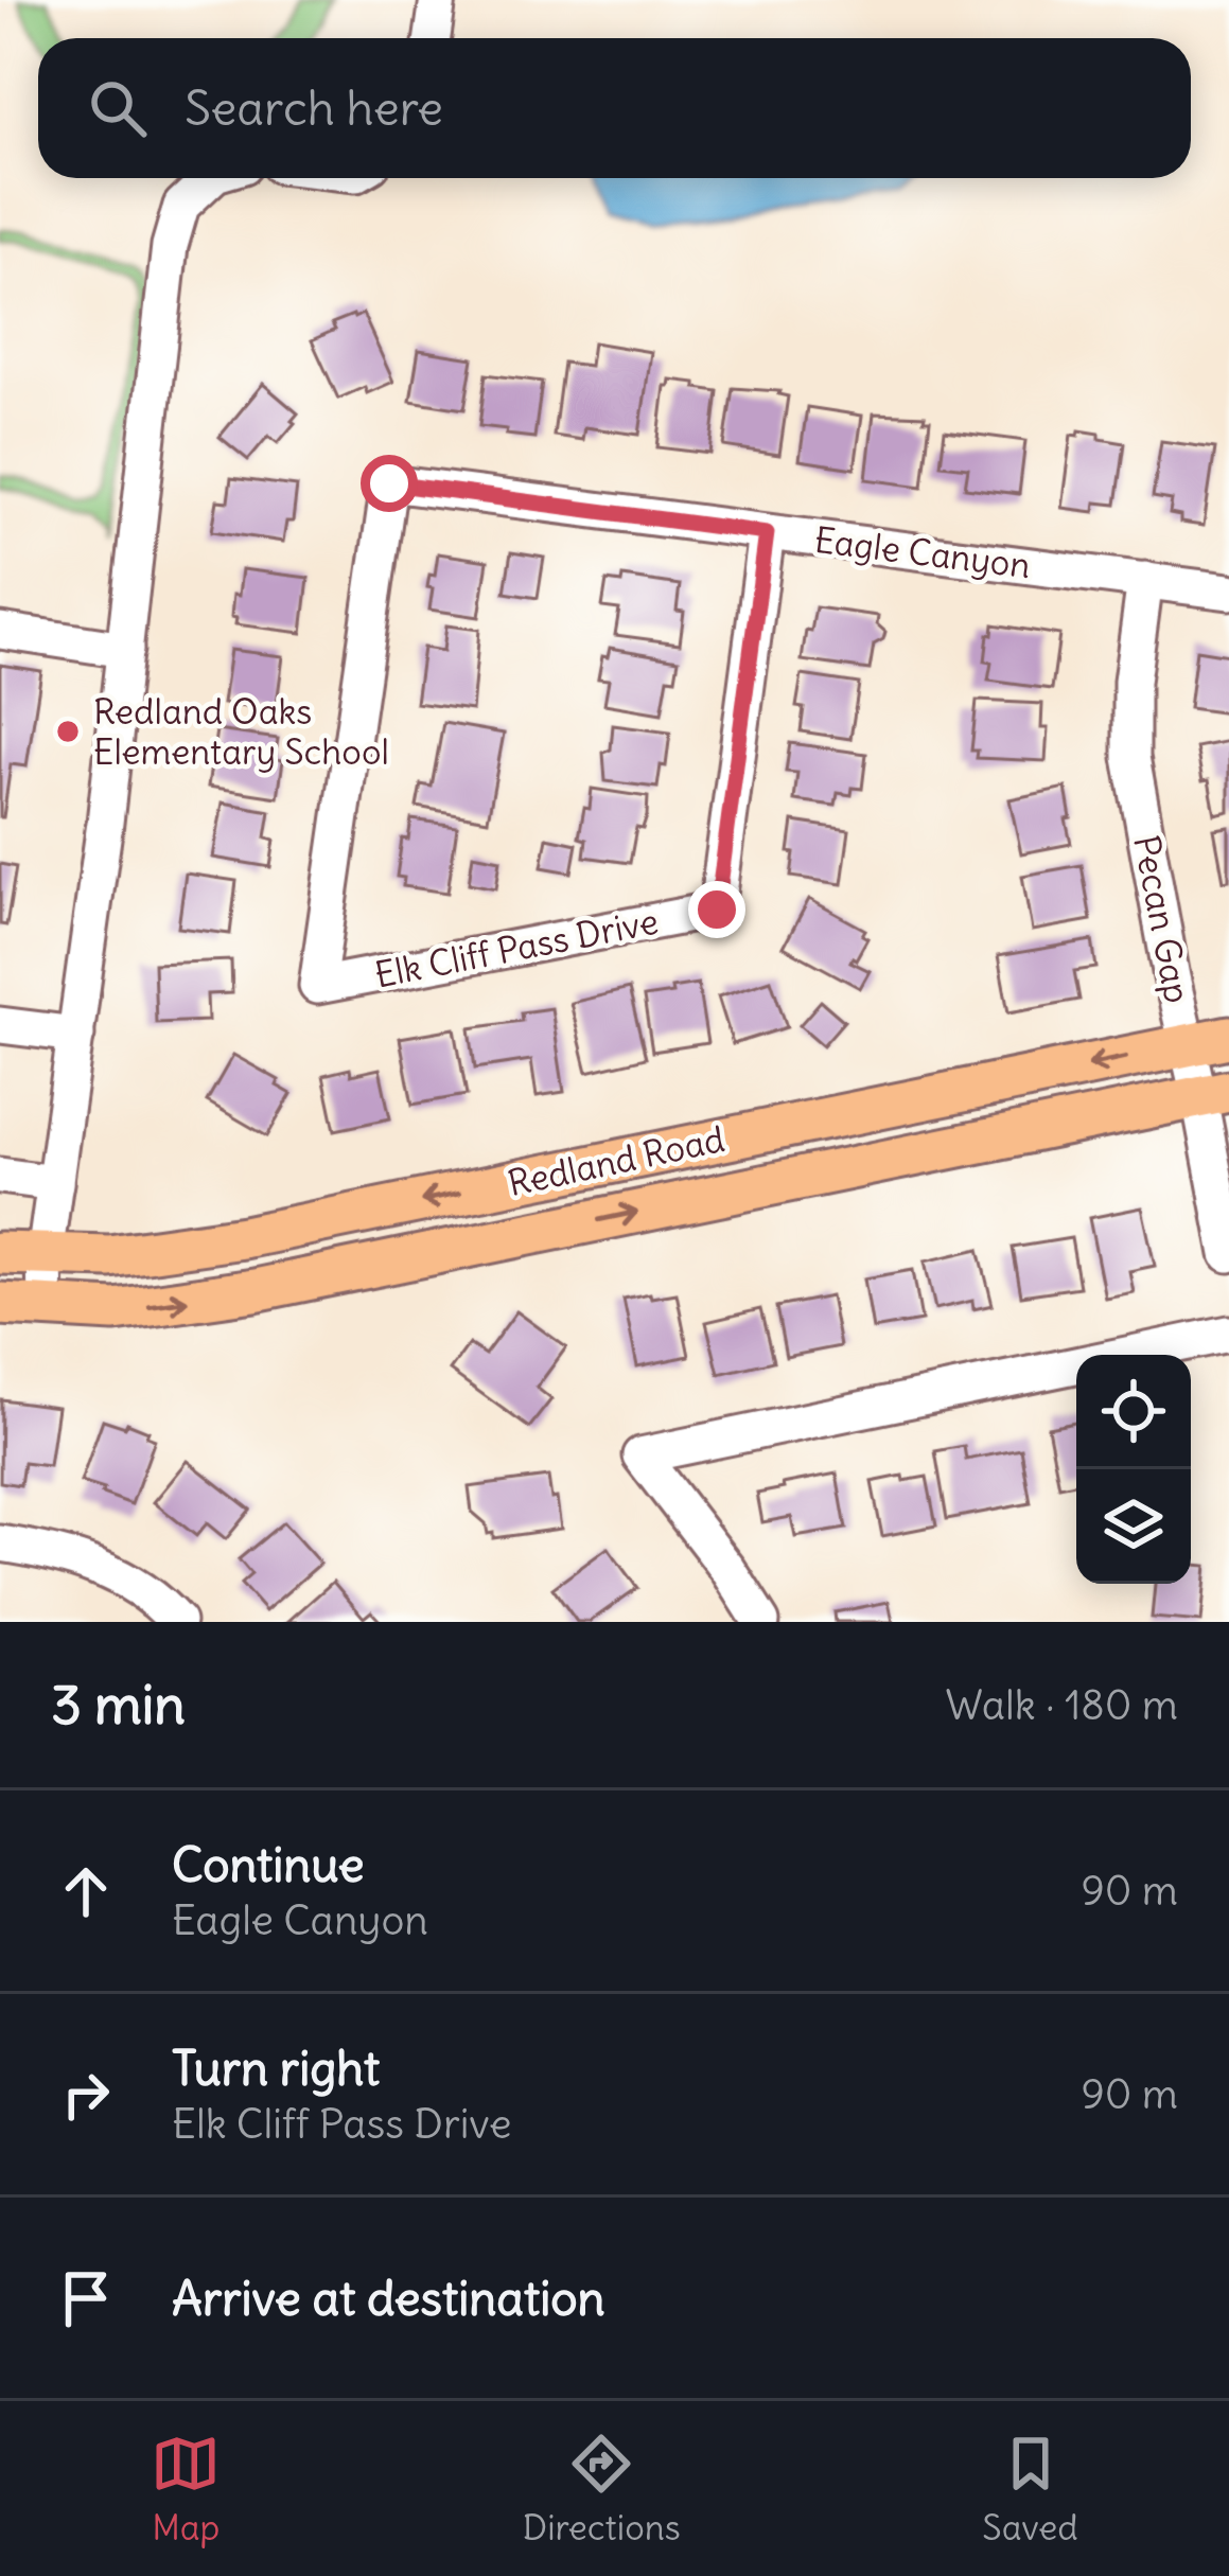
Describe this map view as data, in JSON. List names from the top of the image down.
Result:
{
  "streets": {
    "main road": ["Redland Road"],
    "street": ["Eagle Canyon", "Pecan Gap", "Elk Cliff Pass Drive"]
  },
  "crossings": [
    ["Eagle Canyon", "Pecan Gap"],
    ["Eagle Canyon", "Elk Cliff Pass Drive"],
    ["Pecan Gap", "Redland Road"]
  ],
  "places": ["Redland Oaks Elementary School"],
  "page": {
    "search": "Search here",
    "heading": ["3 min", "Walk · 180 m"],
    "list": [
      ["Continue", "Eagle Canyon", "90 m"],
      ["Turn right", "Elk Cliff Pass Drive", "90 m"],
      "Arrive at destination"
    ],
    "nav": ["Map", "Directions", "Saved"]
  }
}
